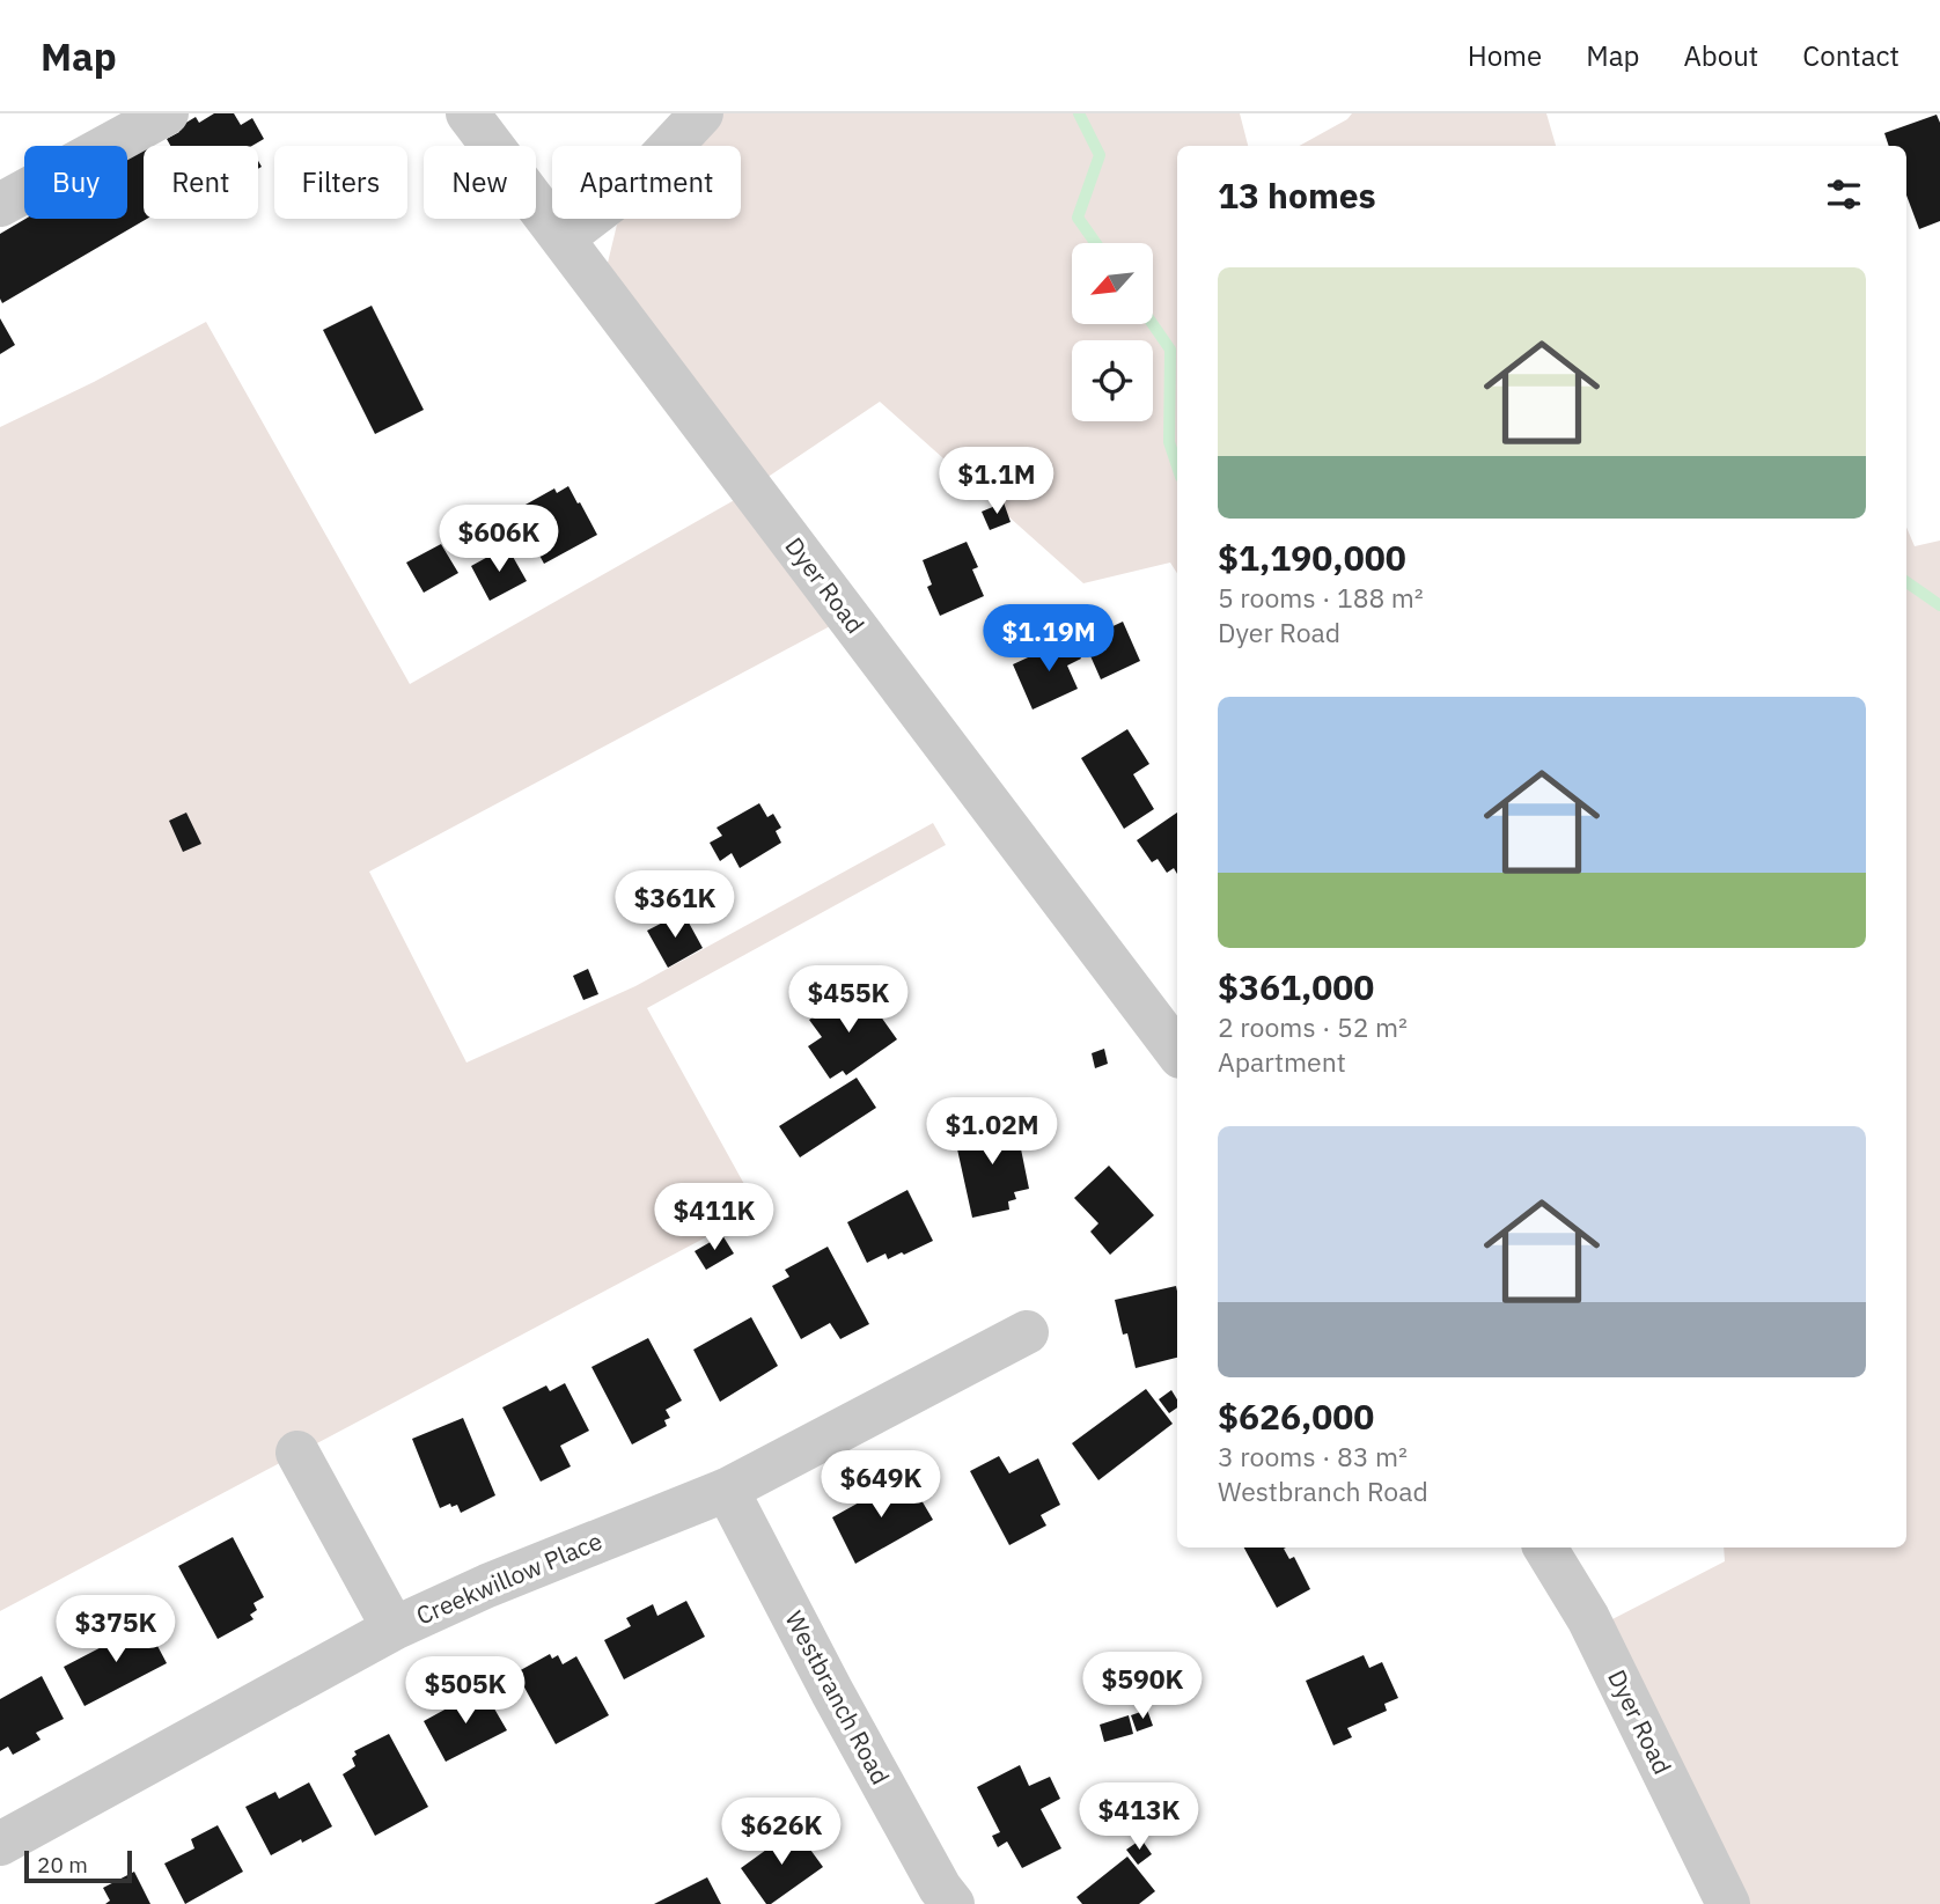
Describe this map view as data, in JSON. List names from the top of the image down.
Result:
{
  "streets": {
    "street": ["Dyer Road", "Creekwillow Place", "Westbranch Road"]
  },
  "crossings": [
    ["Creekwillow Place", "Westbranch Road"]
  ],
  "scale_bar": "20 m",
  "north": "bottom left",
  "page": {
    "header": "Map",
    "nav": [
      "Home",
      "Map",
      "About",
      "Contact"
    ],
    "chip": [
      "Buy",
      "Rent",
      "Filters",
      "New",
      "Apartment"
    ],
    "heading": "13 homes",
    "list": [
      {
        "name": "$1,190,000",
        "note": "5 rooms · 188 m² · Dyer Road"
      },
      {
        "name": "$361,000",
        "note": "2 rooms · 52 m² · Apartment"
      },
      {
        "name": "$626,000",
        "note": "3 rooms · 83 m² · Westbranch Road"
      }
    ],
    "price": [
      "$1.1M",
      "$606K",
      "$1.19M",
      "$361K",
      "$455K",
      "$1.02M",
      "$411K",
      "$649K",
      "$375K",
      "$590K",
      "$505K",
      "$413K",
      "$626K"
    ],
    "scale": "20 m"
  }
}
